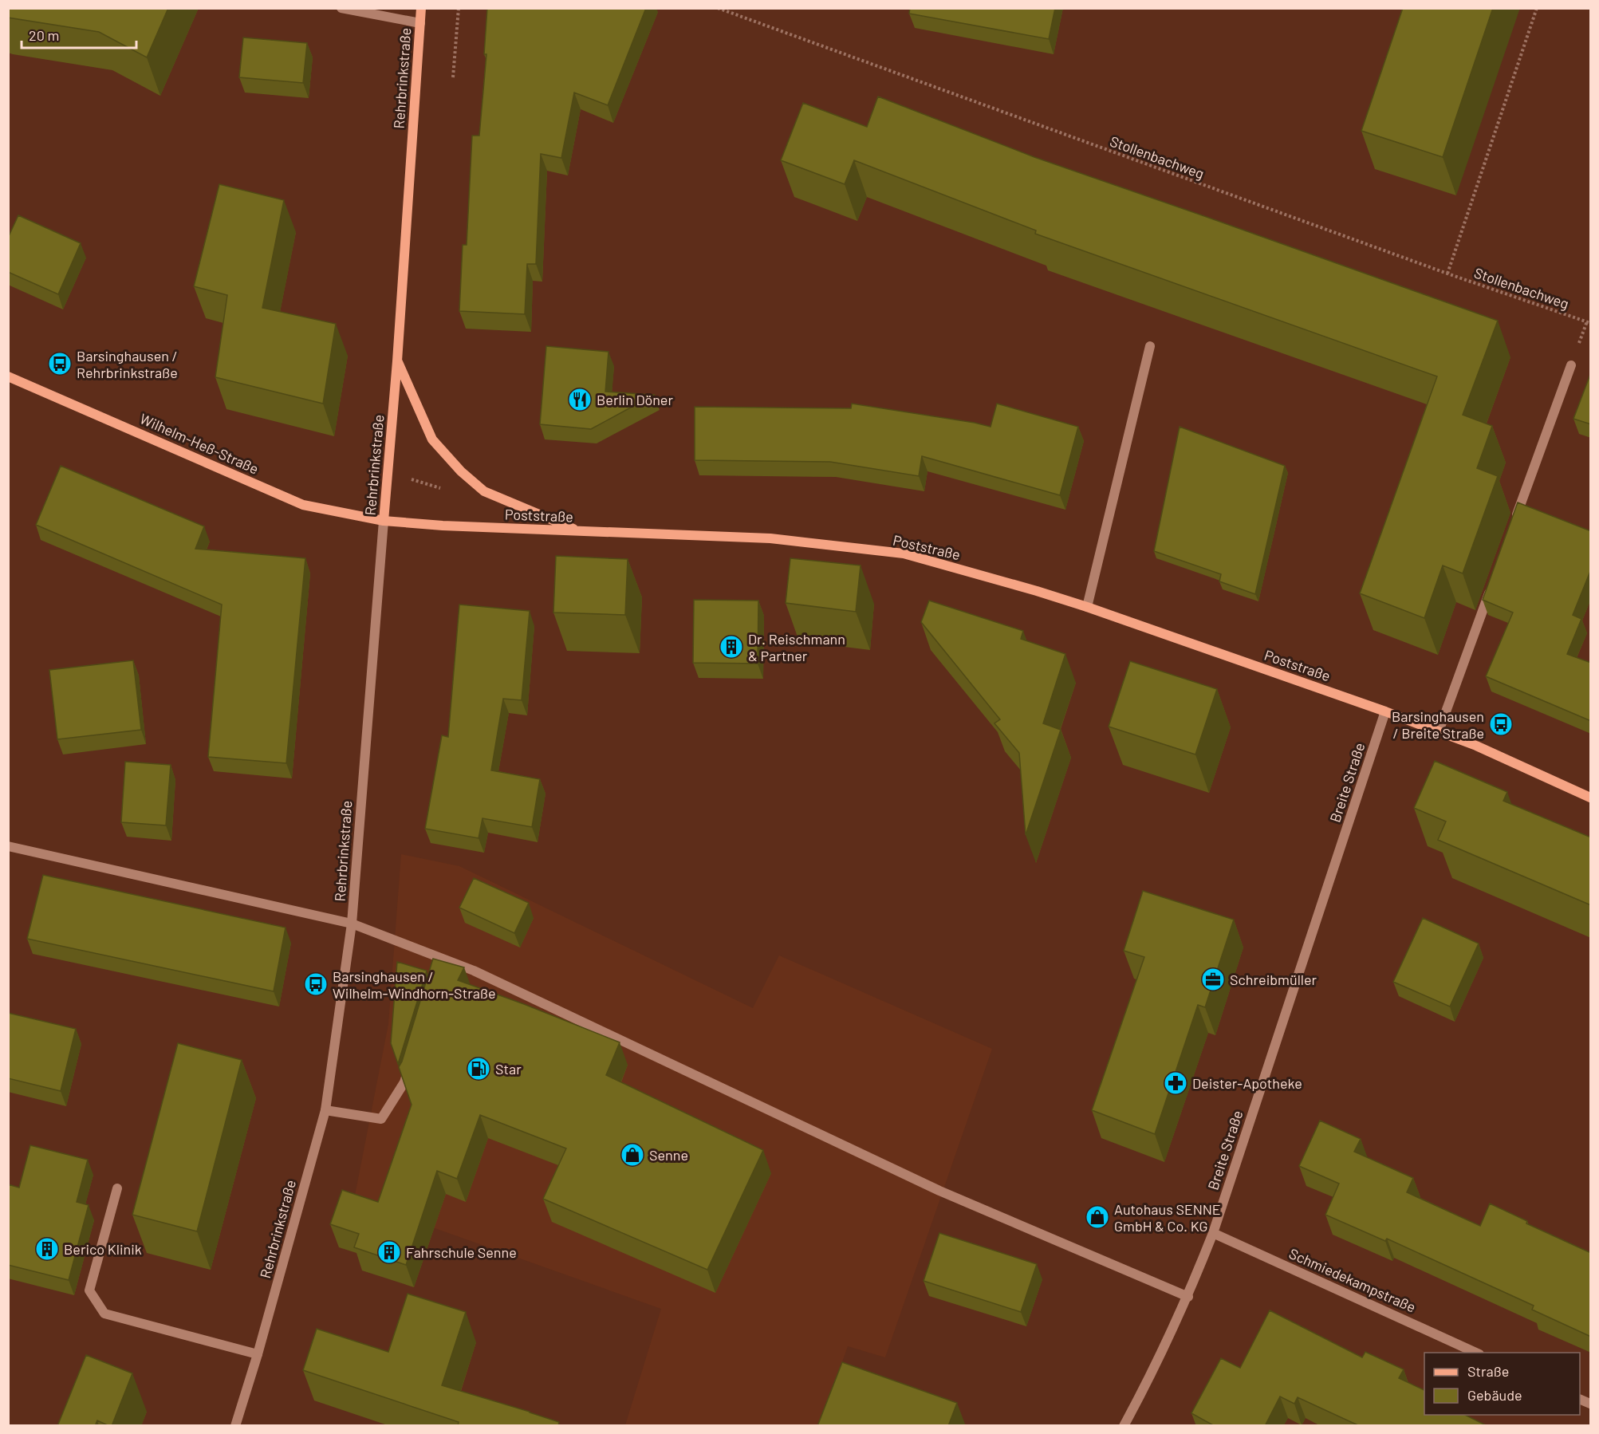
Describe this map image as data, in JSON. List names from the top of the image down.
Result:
{
  "streets": {
    "main road": ["Rehrbrinkstraße", "Wilhelm-Heß-Straße", "Poststraße"],
    "street": ["Breite Straße", "Schmiedekampstraße"],
    "path": ["Stollenbachweg"]
  },
  "crossings": [
    ["Rehrbrinkstraße", "Wilhelm-Heß-Straße"],
    ["Rehrbrinkstraße", "Poststraße"],
    ["Wilhelm-Heß-Straße", "Poststraße"],
    ["Poststraße", "Breite Straße"],
    ["Breite Straße", "Schmiedekampstraße"]
  ],
  "places": {
    "bus stop": ["Barsinghausen / Rehrbrinkstraße", "Barsinghausen / Breite Straße", "Barsinghausen / Wilhelm-Windhorn-Straße"],
    "restaurant": ["Berlin Döner"],
    "building": ["Dr. Reischmann & Partner", "Berico Klinik", "Fahrschule Senne"],
    "office": ["Schreibmüller"],
    "fuel station": ["Star"],
    "pharmacy": ["Deister-Apotheke"],
    "shop": ["Senne", "Autohaus SENNE GmbH & Co. KG"]
  },
  "legend": ["Straße", "Gebäude"],
  "scale_bar": "20 m"
}
